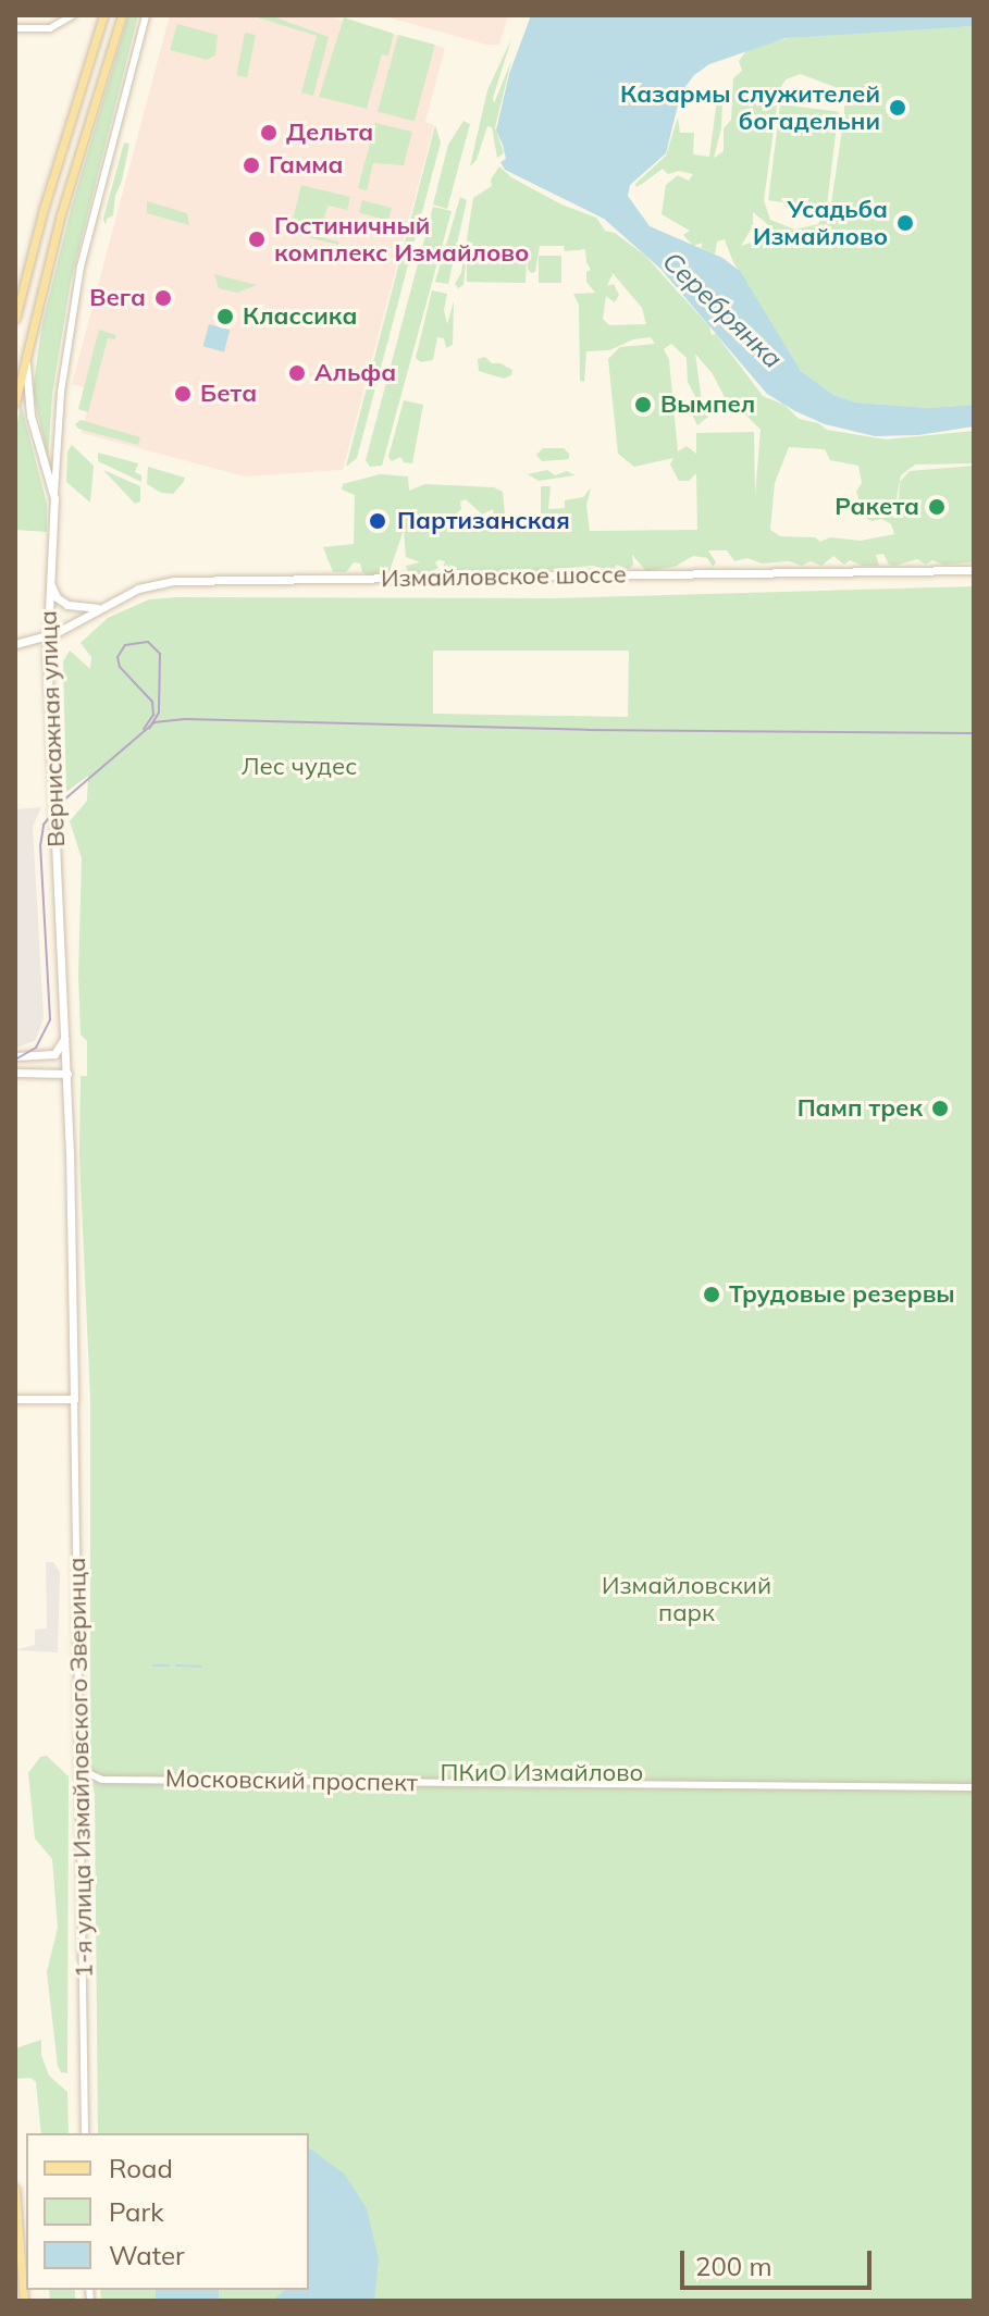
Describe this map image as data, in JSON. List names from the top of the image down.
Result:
{
  "streets": {
    "main road": ["Измайловское шоссе", "Вернисажная улица"],
    "street": ["1-я улица Измайловского Зверинца", "Московский проспект"]
  },
  "crossings": [
    ["Измайловское шоссе", "Вернисажная улица"],
    ["Вернисажная улица", "1-я улица Измайловского Зверинца"],
    ["1-я улица Измайловского Зверинца", "Московский проспект"]
  ],
  "water": ["Серебрянка"],
  "parks": ["Лес чудес", "Измайловский парк", "ПКиО Измайлово"],
  "places": [
    "Казармы служителей богадельни",
    "Дельта",
    "Гамма",
    "Усадьба Измайлово",
    "Гостиничный комплекс Измайлово",
    "Вега",
    "Классика",
    "Альфа",
    "Бета",
    "Вымпел",
    "Ракета",
    "Партизанская",
    "Памп трек",
    "Трудовые резервы"
  ],
  "legend": ["Road", "Park", "Water"],
  "scale_bar": "200 m"
}
